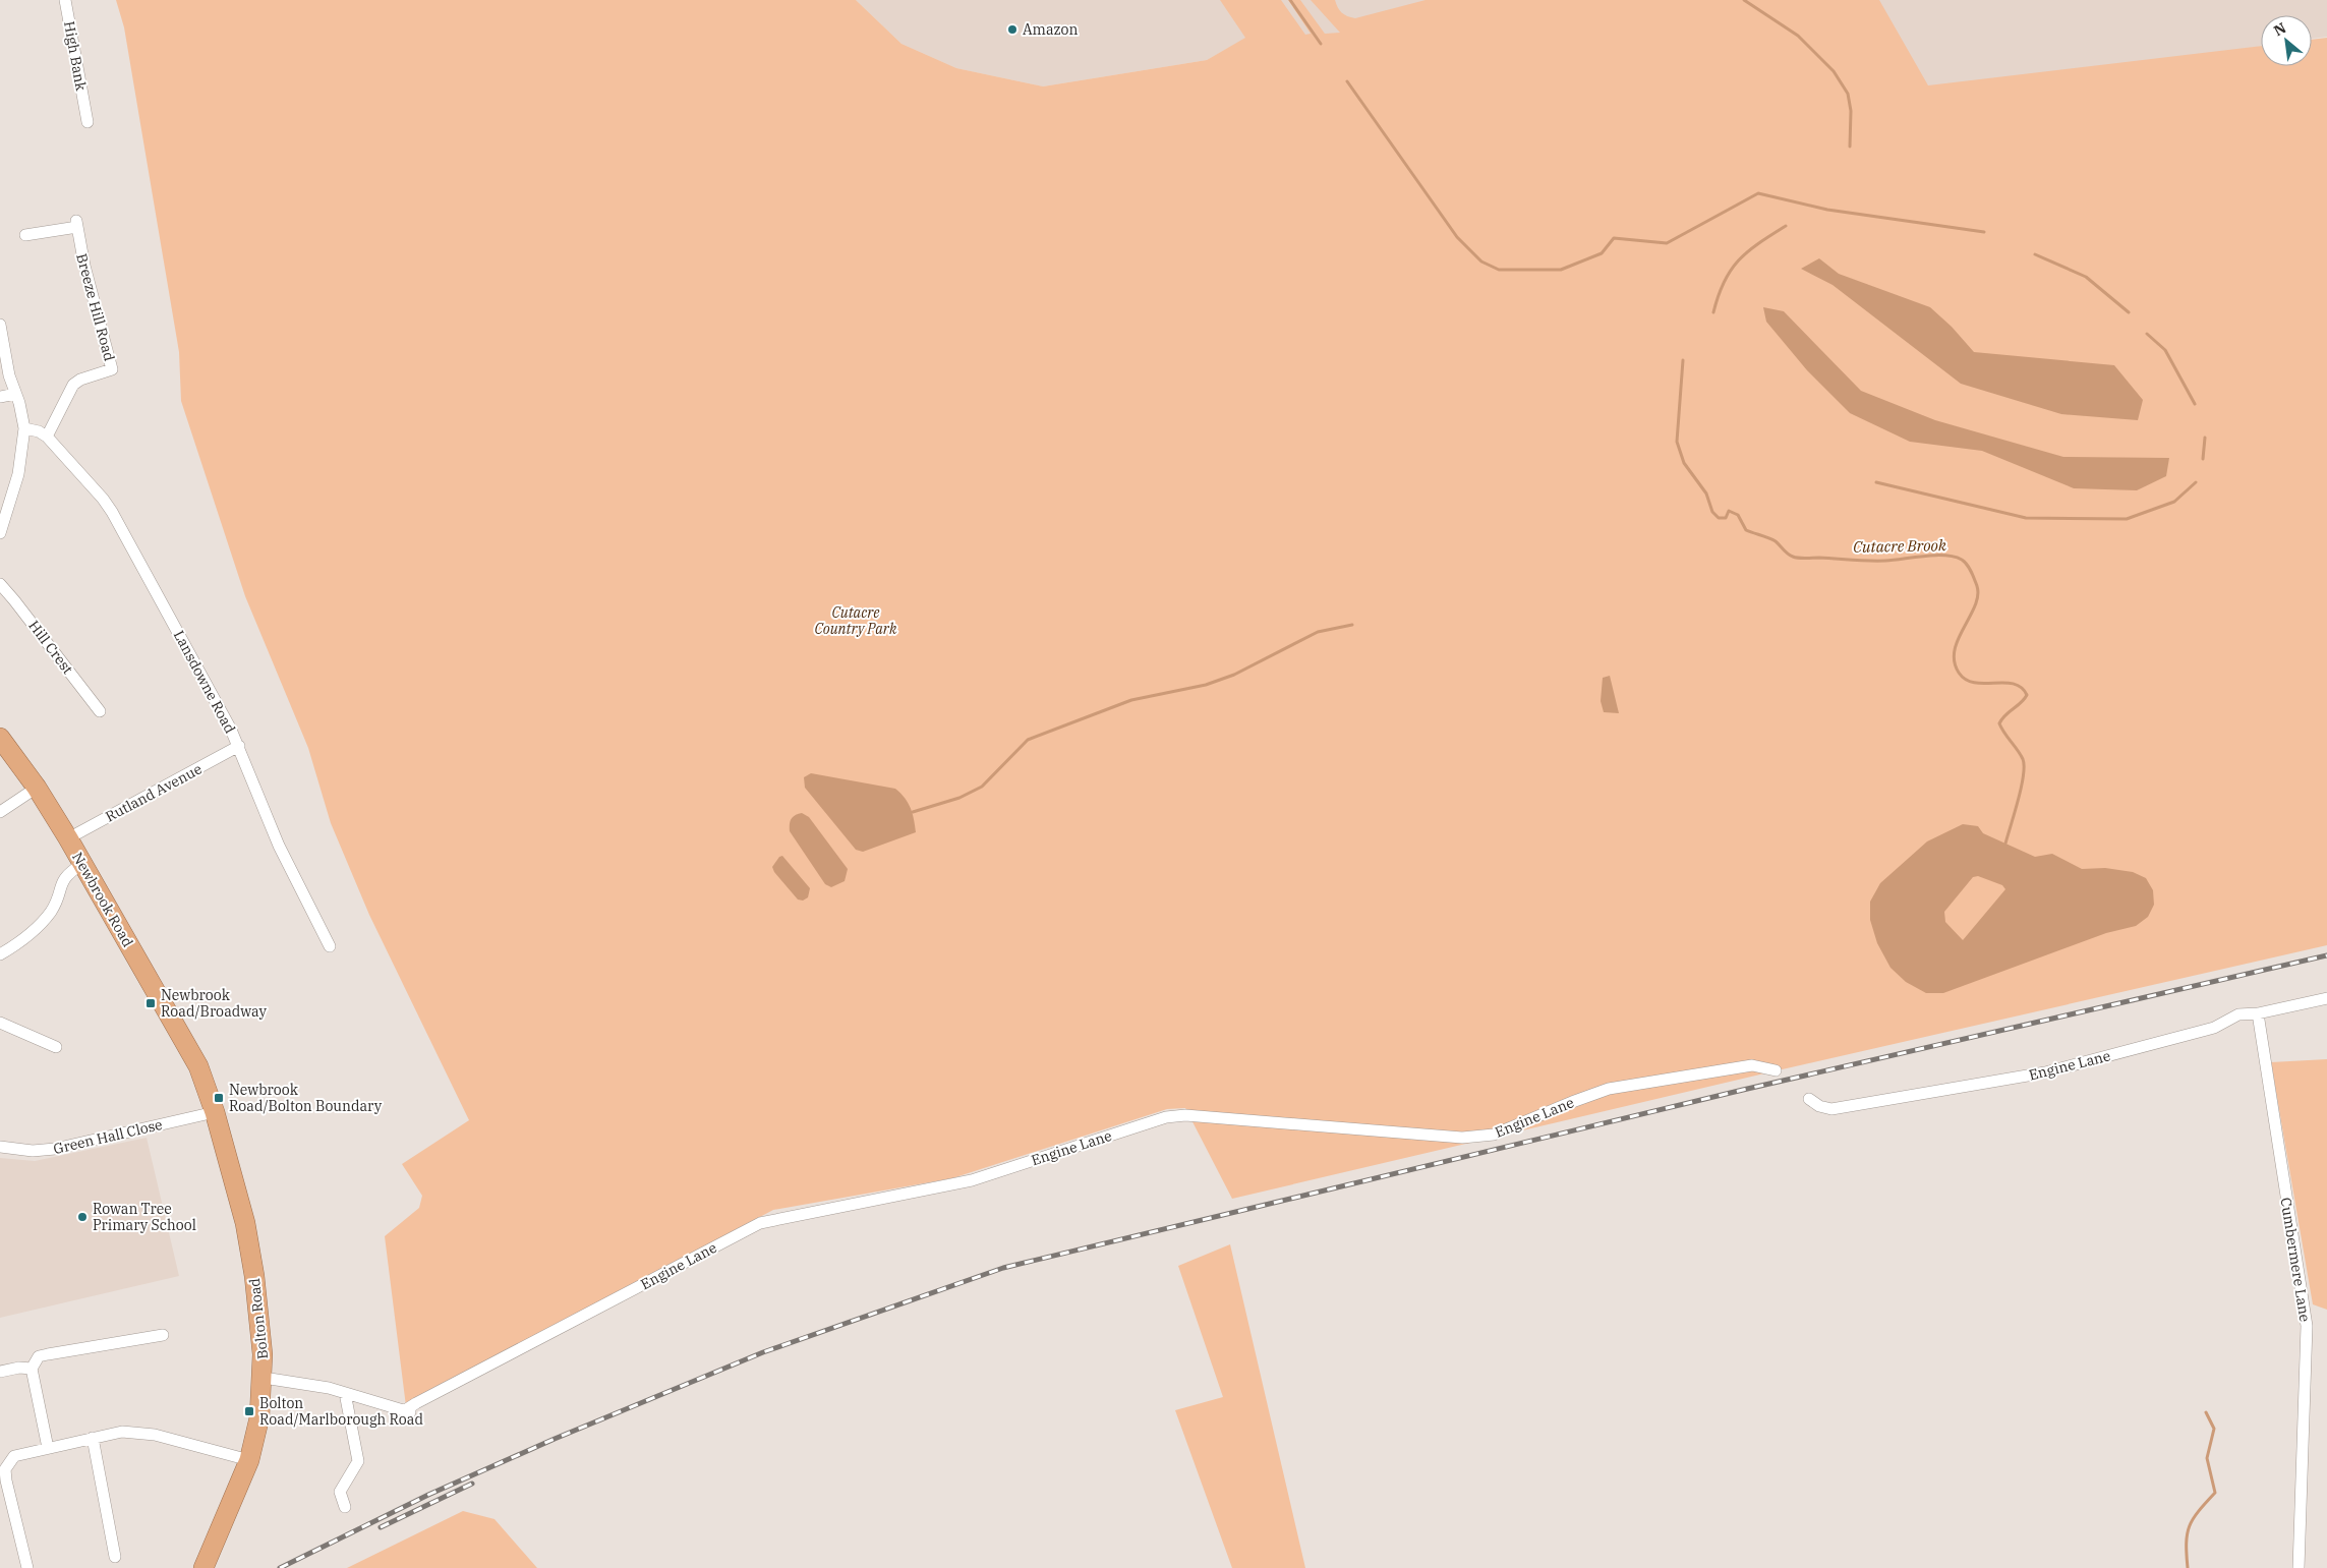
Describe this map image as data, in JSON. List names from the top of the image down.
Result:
{
  "streets": {
    "highway": ["Newbrook Road", "Bolton Road"],
    "street": [
      "High Bank",
      "Breeze Hill Road",
      "Hill Crest",
      "Lansdowne Road",
      "Rutland Avenue",
      "Engine Lane",
      "Green Hall Close",
      "Cumbermere Lane"
    ]
  },
  "crossings": [
    ["Breeze Hill Road", "Lansdowne Road"],
    ["Lansdowne Road", "Rutland Avenue"],
    ["Rutland Avenue", "Newbrook Road"],
    ["Newbrook Road", "Bolton Road"],
    ["Engine Lane", "Cumbermere Lane"],
    ["Green Hall Close", "Bolton Road"]
  ],
  "water": ["Cutacre Brook"],
  "parks": ["Cutacre Country Park"],
  "places": {
    "other": ["Amazon", "Rowan Tree Primary School"],
    "transit": ["Newbrook Road/Broadway", "Newbrook Road/Bolton Boundary", "Bolton Road/Marlborough Road"]
  },
  "north": "top left"
}
